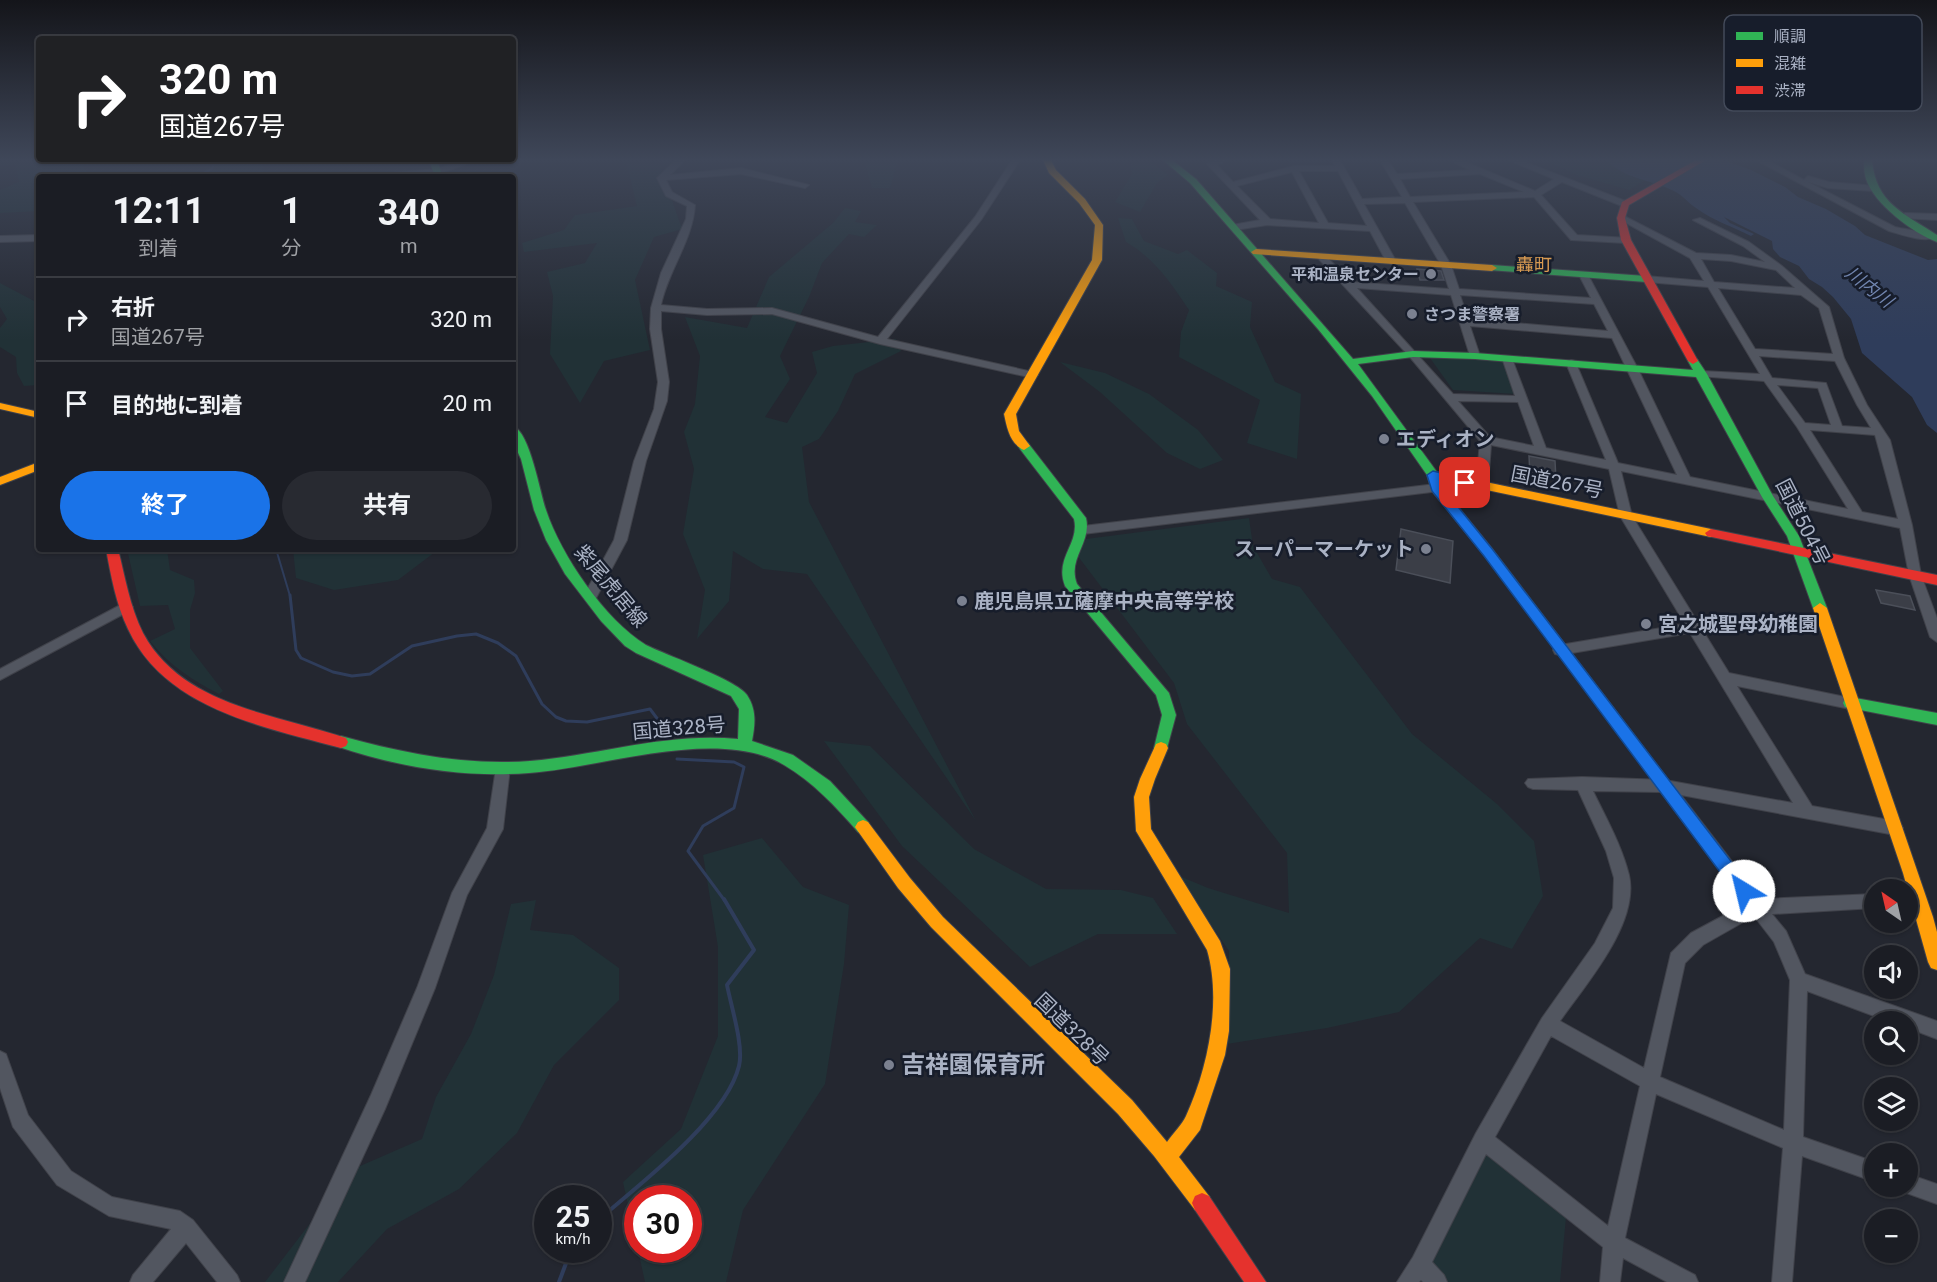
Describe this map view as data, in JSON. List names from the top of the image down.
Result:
{
  "streets": {
    "main road": [
      "国道267号",
      "国道504号",
      "紫尾虎居線",
      "国道328号"
    ]
  },
  "crossings": [
    ["国道267号", "国道504号"],
    ["紫尾虎居線", "国道328号"]
  ],
  "districts": ["轟町"],
  "water": ["川内川"],
  "places": [
    "平和温泉センター",
    "さつま警察署",
    "エディオン",
    "スーパーマーケット",
    "鹿児島県立薩摩中央高等学校",
    "宮之城聖母幼稚園",
    "吉祥園保育所"
  ],
  "legend": ["順調", "混雑", "渋滞"],
  "north": "top left",
  "page": {
    "turn": ["320 m", "国道267号"],
    "eta": [
      "12:11",
      "到着",
      "1",
      "分",
      "340",
      "m"
    ],
    "list": [
      {
        "name": "右折",
        "note": "国道267号",
        "value": "320 m"
      },
      {
        "name": "目的地に到着",
        "value": "20 m"
      }
    ],
    "buttons": ["終了", "共有"],
    "map_buttons": ["+", "−"],
    "speed": "25 km/h",
    "limit": "30"
  }
}
